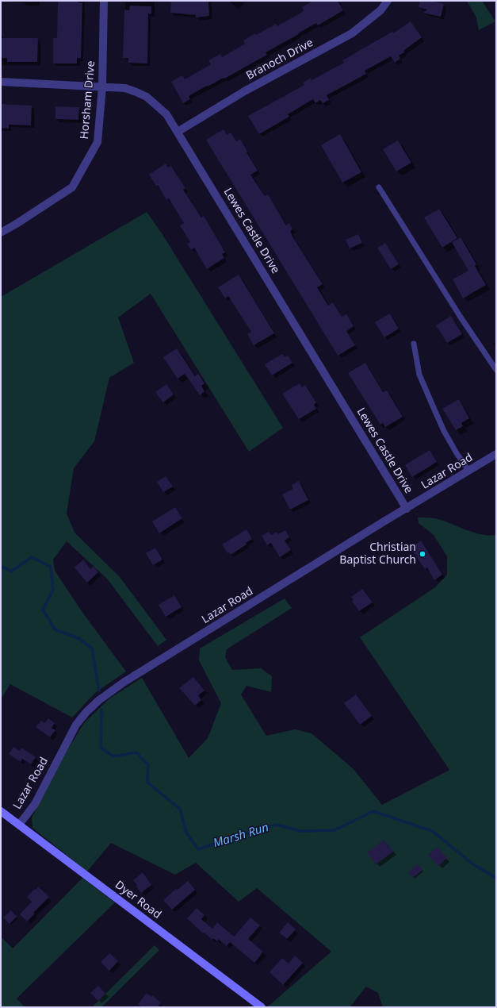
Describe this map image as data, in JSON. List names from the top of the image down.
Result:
{
  "streets": {
    "street": [
      "Branoch Drive",
      "Horsham Drive",
      "Lewes Castle Drive",
      "Lazar Road",
      "Dyer Road"
    ]
  },
  "crossings": [
    ["Branoch Drive", "Lewes Castle Drive"],
    ["Horsham Drive", "Lewes Castle Drive"],
    ["Lewes Castle Drive", "Lazar Road"],
    ["Lazar Road", "Dyer Road"]
  ],
  "water": ["Marsh Run"],
  "places": ["Christian Baptist Church"]
}
